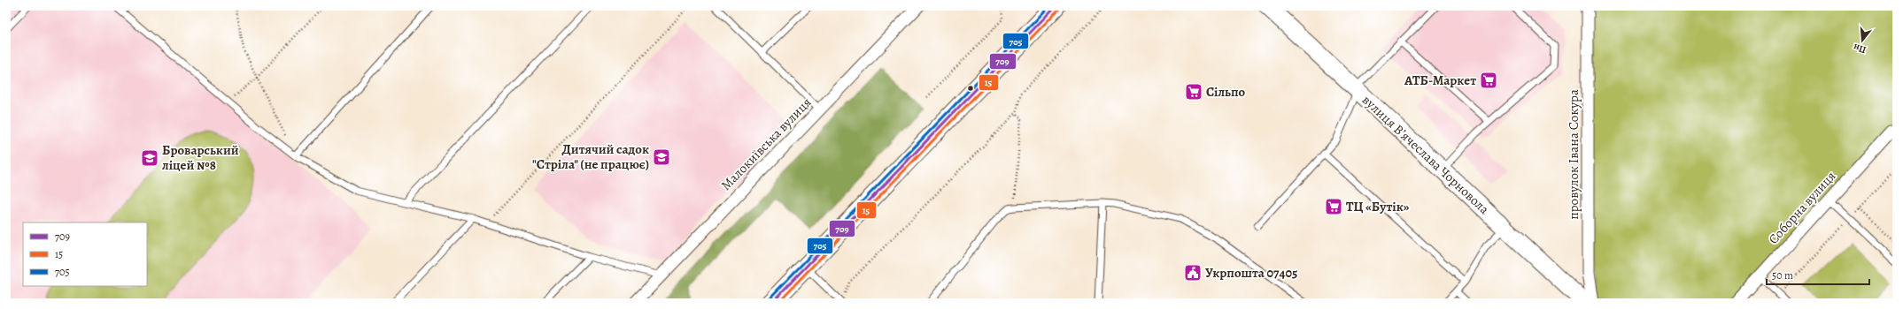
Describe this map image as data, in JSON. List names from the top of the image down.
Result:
{
  "streets": {
    "street": [
      "Малокиївська вулиця",
      "вулиця Вʼячеслава Чорновола",
      "провулок Івана Сокура",
      "Соборна вулиця"
    ]
  },
  "crossings": [
    ["вулиця Вʼячеслава Чорновола", "провулок Івана Сокура"]
  ],
  "places": {
    "supermarket": ["АТБ-Маркет", "Сільпо", "ТЦ «Бутік»"],
    "school or university": ["Дитячий садок \"Стріла\" (не працює)", "Броварський ліцей №8"],
    "public building": ["Укрпошта 07405"]
  },
  "lines": ["transit line 709", "transit line 705", "transit line 15"],
  "legend": ["709", "15", "705"],
  "scale_bar": "50 m",
  "north": "bottom"
}
